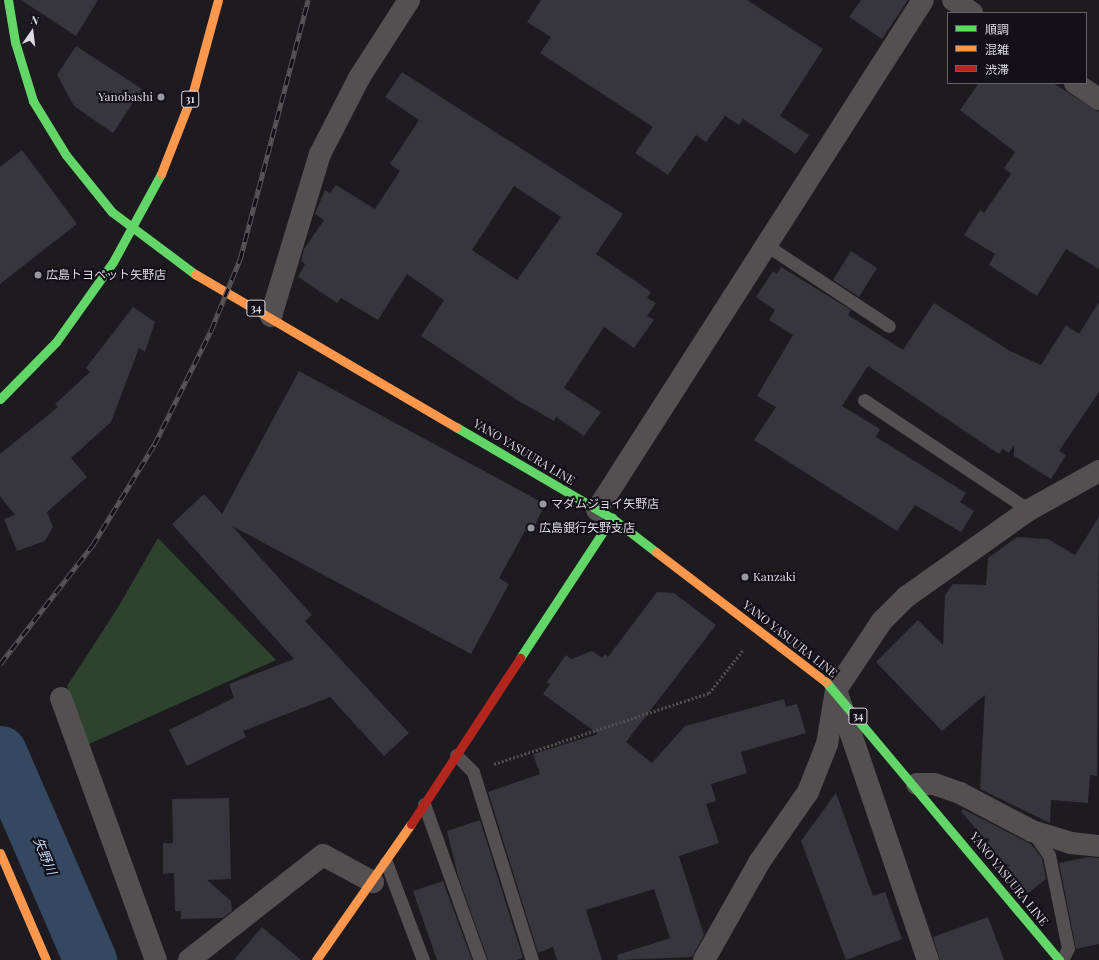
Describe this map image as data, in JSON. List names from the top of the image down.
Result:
{
  "streets": {
    "main road": ["31", "34", "YANO YASUURA LINE"]
  },
  "water": ["矢野川"],
  "places": [
    "Yanobashi",
    "広島トヨペット矢野店",
    "マダムジョイ矢野店",
    "広島銀行矢野支店",
    "Kanzaki"
  ],
  "legend": ["順調", "混雑", "渋滞"],
  "north": "top"
}
